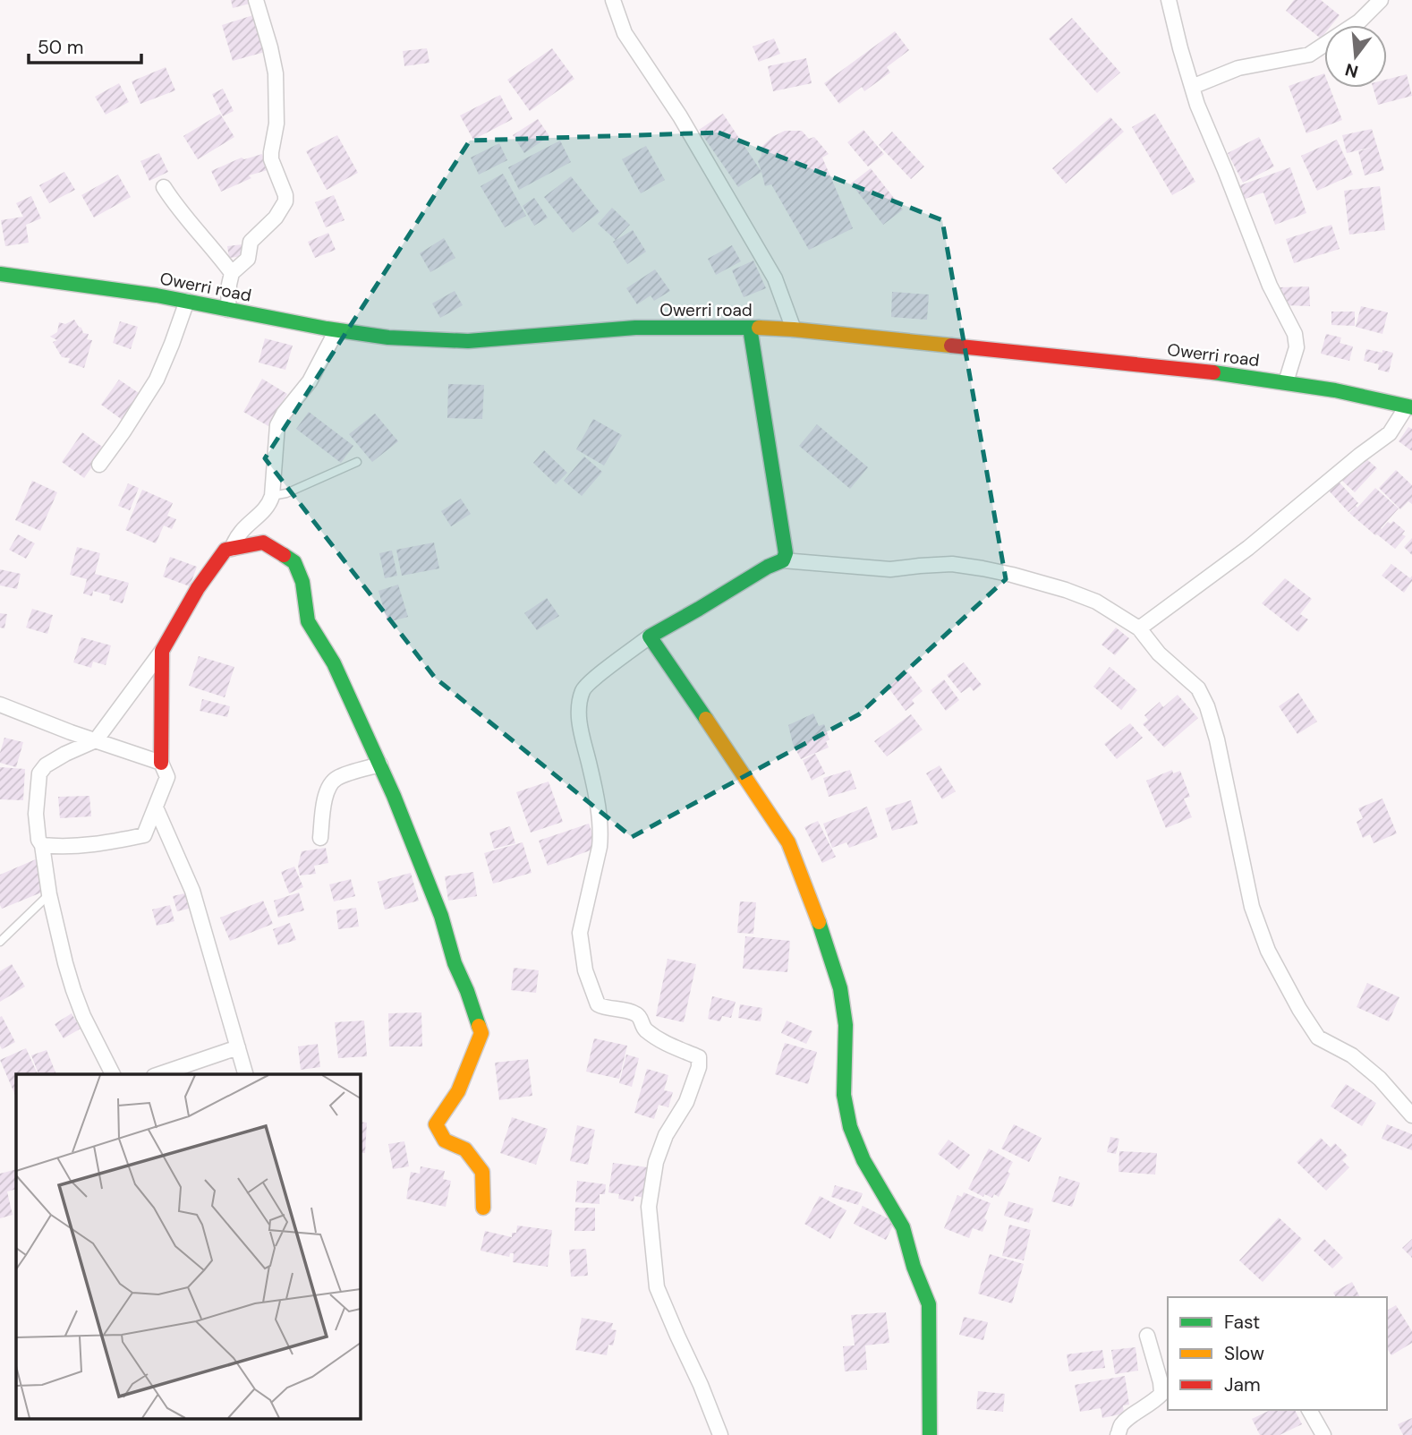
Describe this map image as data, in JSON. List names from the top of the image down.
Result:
{
  "streets": {
    "street": ["Owerri road"]
  },
  "legend": ["Fast", "Slow", "Jam"],
  "scale_bar": "50 m",
  "north": "bottom"
}
